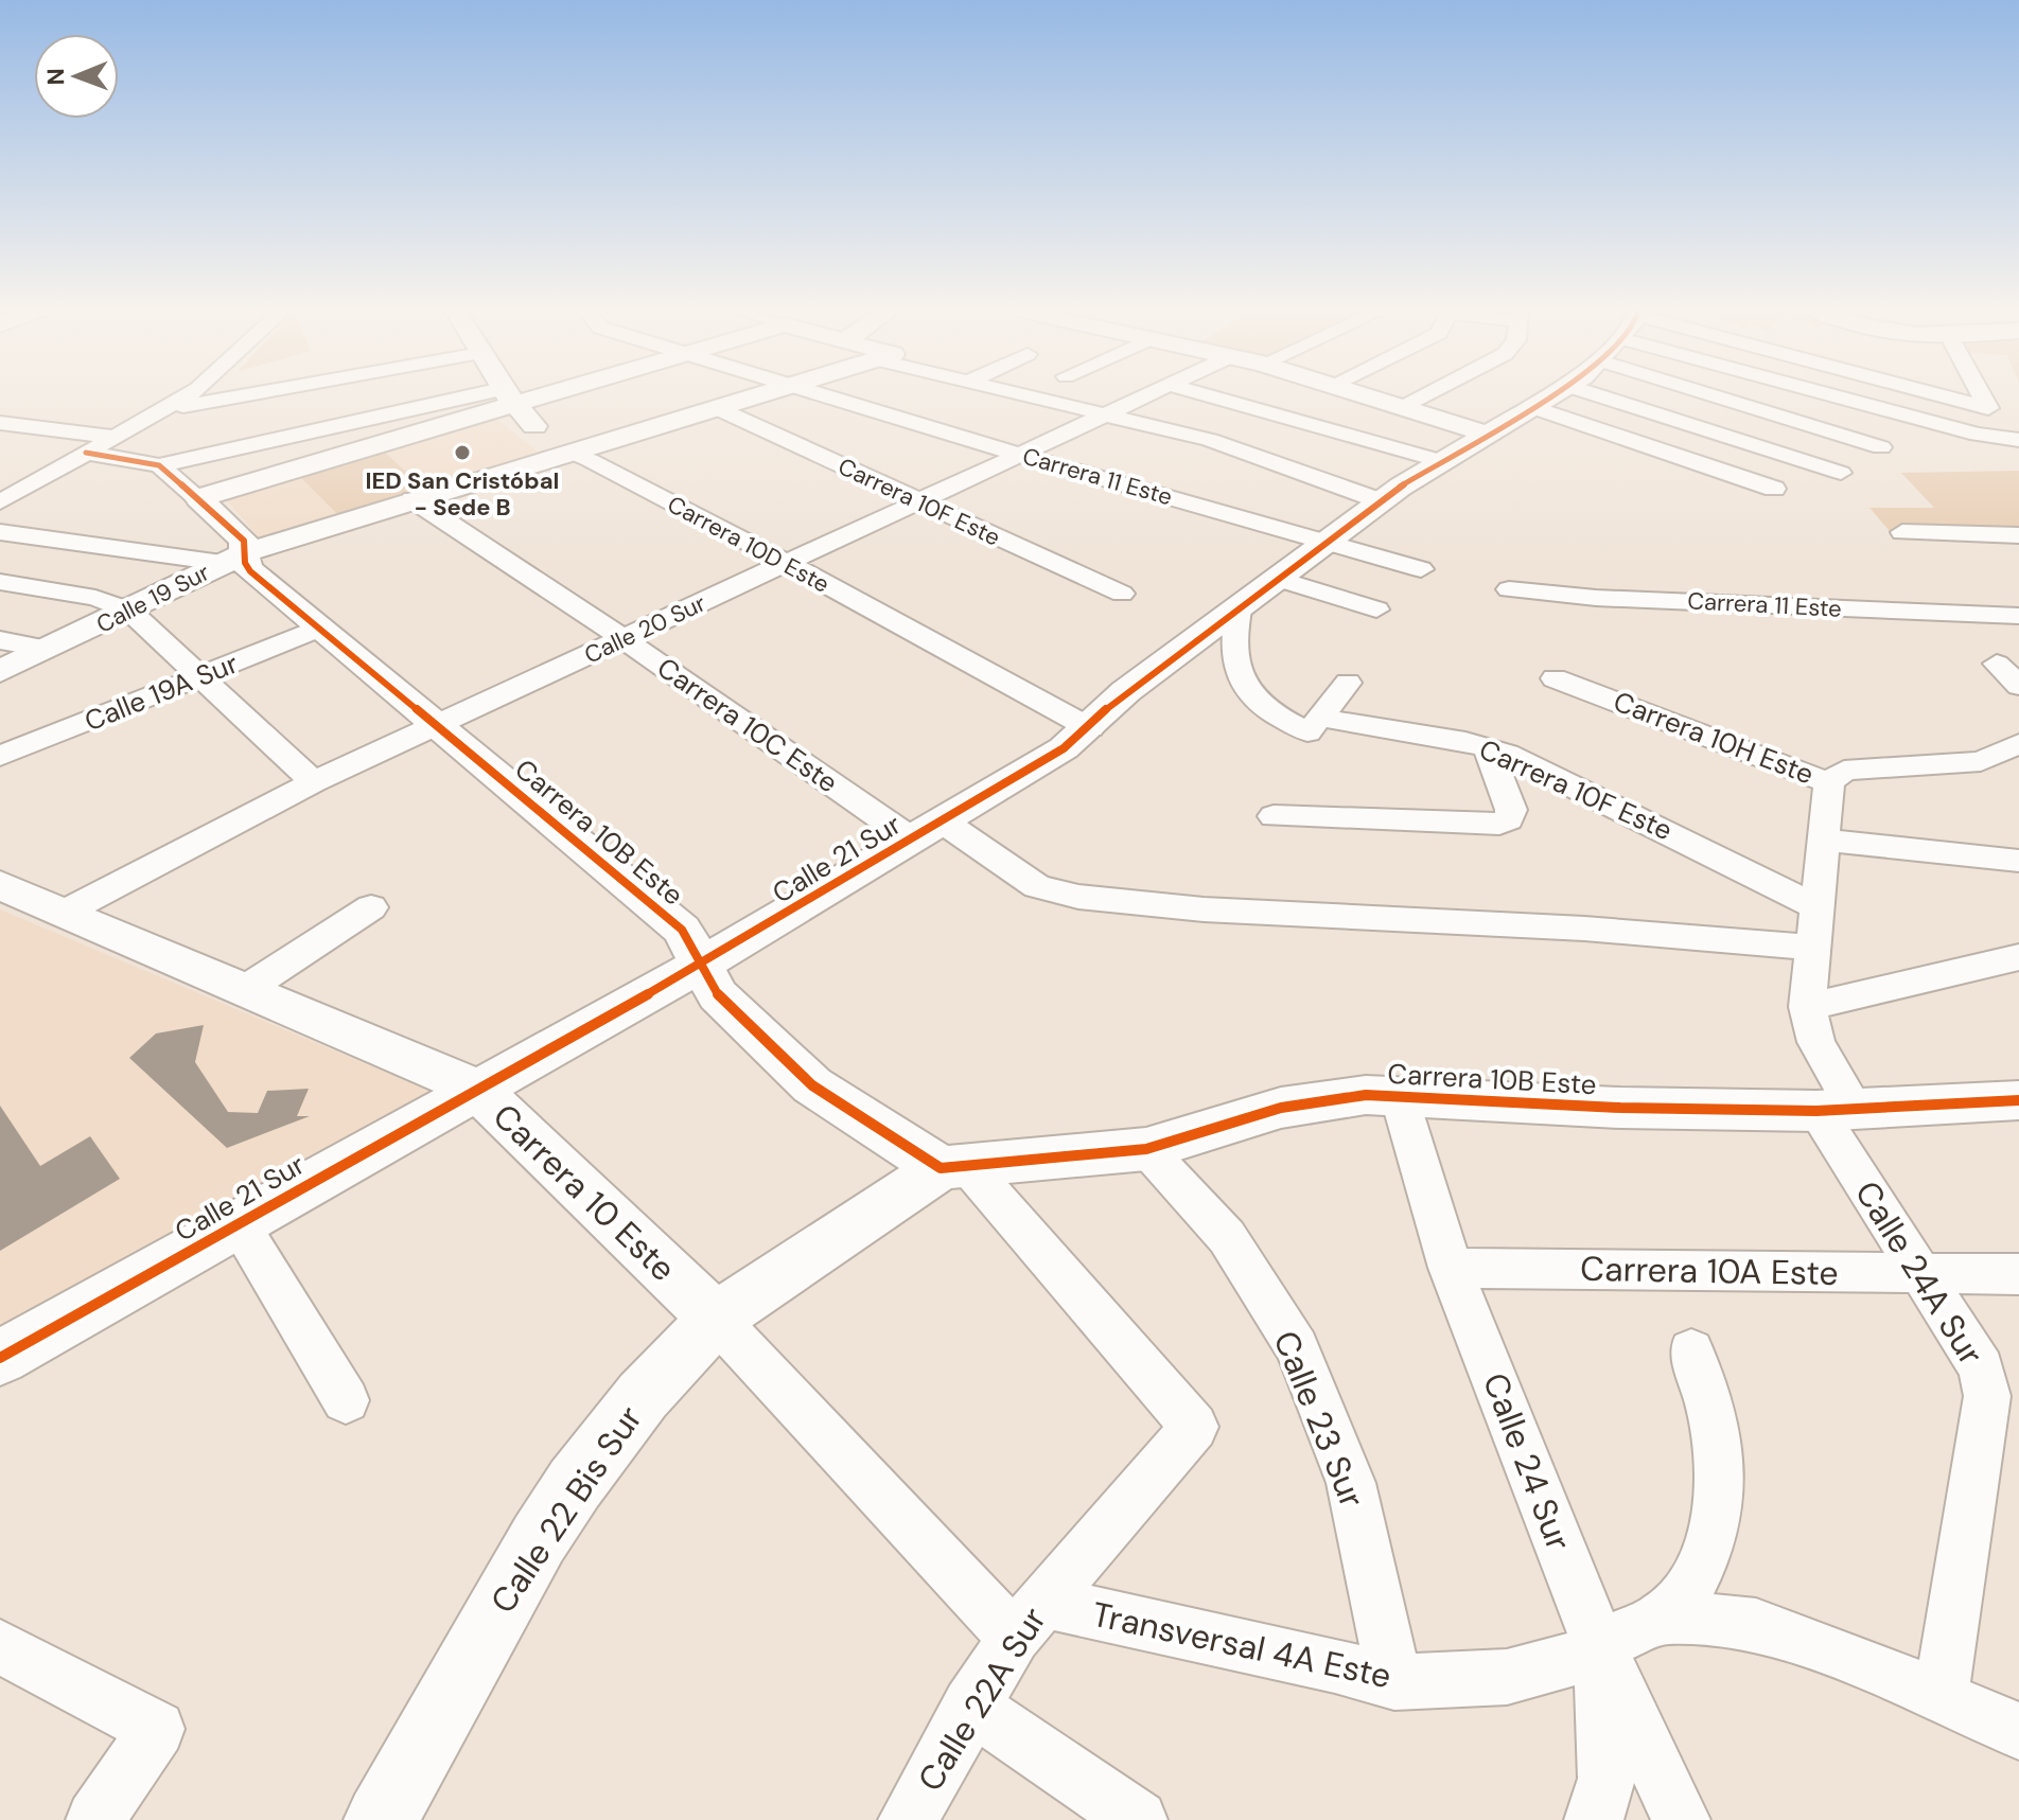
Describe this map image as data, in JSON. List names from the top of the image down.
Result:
{
  "streets": {
    "street": [
      "Carrera 11 Este",
      "Carrera 10F Este",
      "Carrera 10D Este",
      "Calle 19 Sur",
      "Calle 20 Sur",
      "Calle 19A Sur",
      "Carrera 10C Este",
      "Carrera 10H Este",
      "Carrera 10B Este",
      "Calle 21 Sur",
      "Carrera 10 Este",
      "Carrera 10A Este",
      "Calle 24A Sur",
      "Calle 23 Sur",
      "Calle 24 Sur",
      "Calle 22 Bis Sur",
      "Transversal 4A Este",
      "Calle 22A Sur"
    ]
  },
  "crossings": [
    ["Carrera 11 Este", "Calle 20 Sur"],
    ["Carrera 11 Este", "Calle 21 Sur"],
    ["Carrera 10F Este", "Calle 19 Sur"],
    ["Carrera 10F Este", "Calle 20 Sur"],
    ["Carrera 10F Este", "Calle 21 Sur"],
    ["Carrera 10F Este", "Calle 24A Sur"],
    ["Carrera 10D Este", "Calle 19 Sur"],
    ["Carrera 10D Este", "Calle 20 Sur"],
    ["Carrera 10D Este", "Calle 21 Sur"],
    ["Calle 19 Sur", "Carrera 10C Este"],
    ["Calle 19 Sur", "Carrera 10B Este"],
    ["Calle 20 Sur", "Carrera 10C Este"],
    ["Calle 20 Sur", "Carrera 10B Este"],
    ["Calle 20 Sur", "Carrera 10 Este"],
    ["Calle 19A Sur", "Carrera 10B Este"],
    ["Carrera 10C Este", "Calle 21 Sur"],
    ["Carrera 10H Este", "Calle 24A Sur"],
    ["Carrera 10B Este", "Calle 21 Sur"],
    ["Carrera 10B Este", "Calle 24A Sur"],
    ["Carrera 10B Este", "Calle 23 Sur"],
    ["Carrera 10B Este", "Calle 24 Sur"],
    ["Carrera 10B Este", "Calle 22 Bis Sur"],
    ["Carrera 10B Este", "Calle 22A Sur"],
    ["Calle 21 Sur", "Carrera 10 Este"],
    ["Carrera 10 Este", "Calle 22 Bis Sur"],
    ["Carrera 10 Este", "Transversal 4A Este"],
    ["Carrera 10 Este", "Calle 22A Sur"],
    ["Carrera 10A Este", "Calle 24A Sur"],
    ["Carrera 10A Este", "Calle 24 Sur"],
    ["Calle 23 Sur", "Transversal 4A Este"],
    ["Calle 24 Sur", "Transversal 4A Este"],
    ["Calle 22 Bis Sur", "Calle 22A Sur"],
    ["Transversal 4A Este", "Calle 22A Sur"]
  ],
  "places": ["IED San Cristóbal - Sede B"],
  "north": "left"
}
